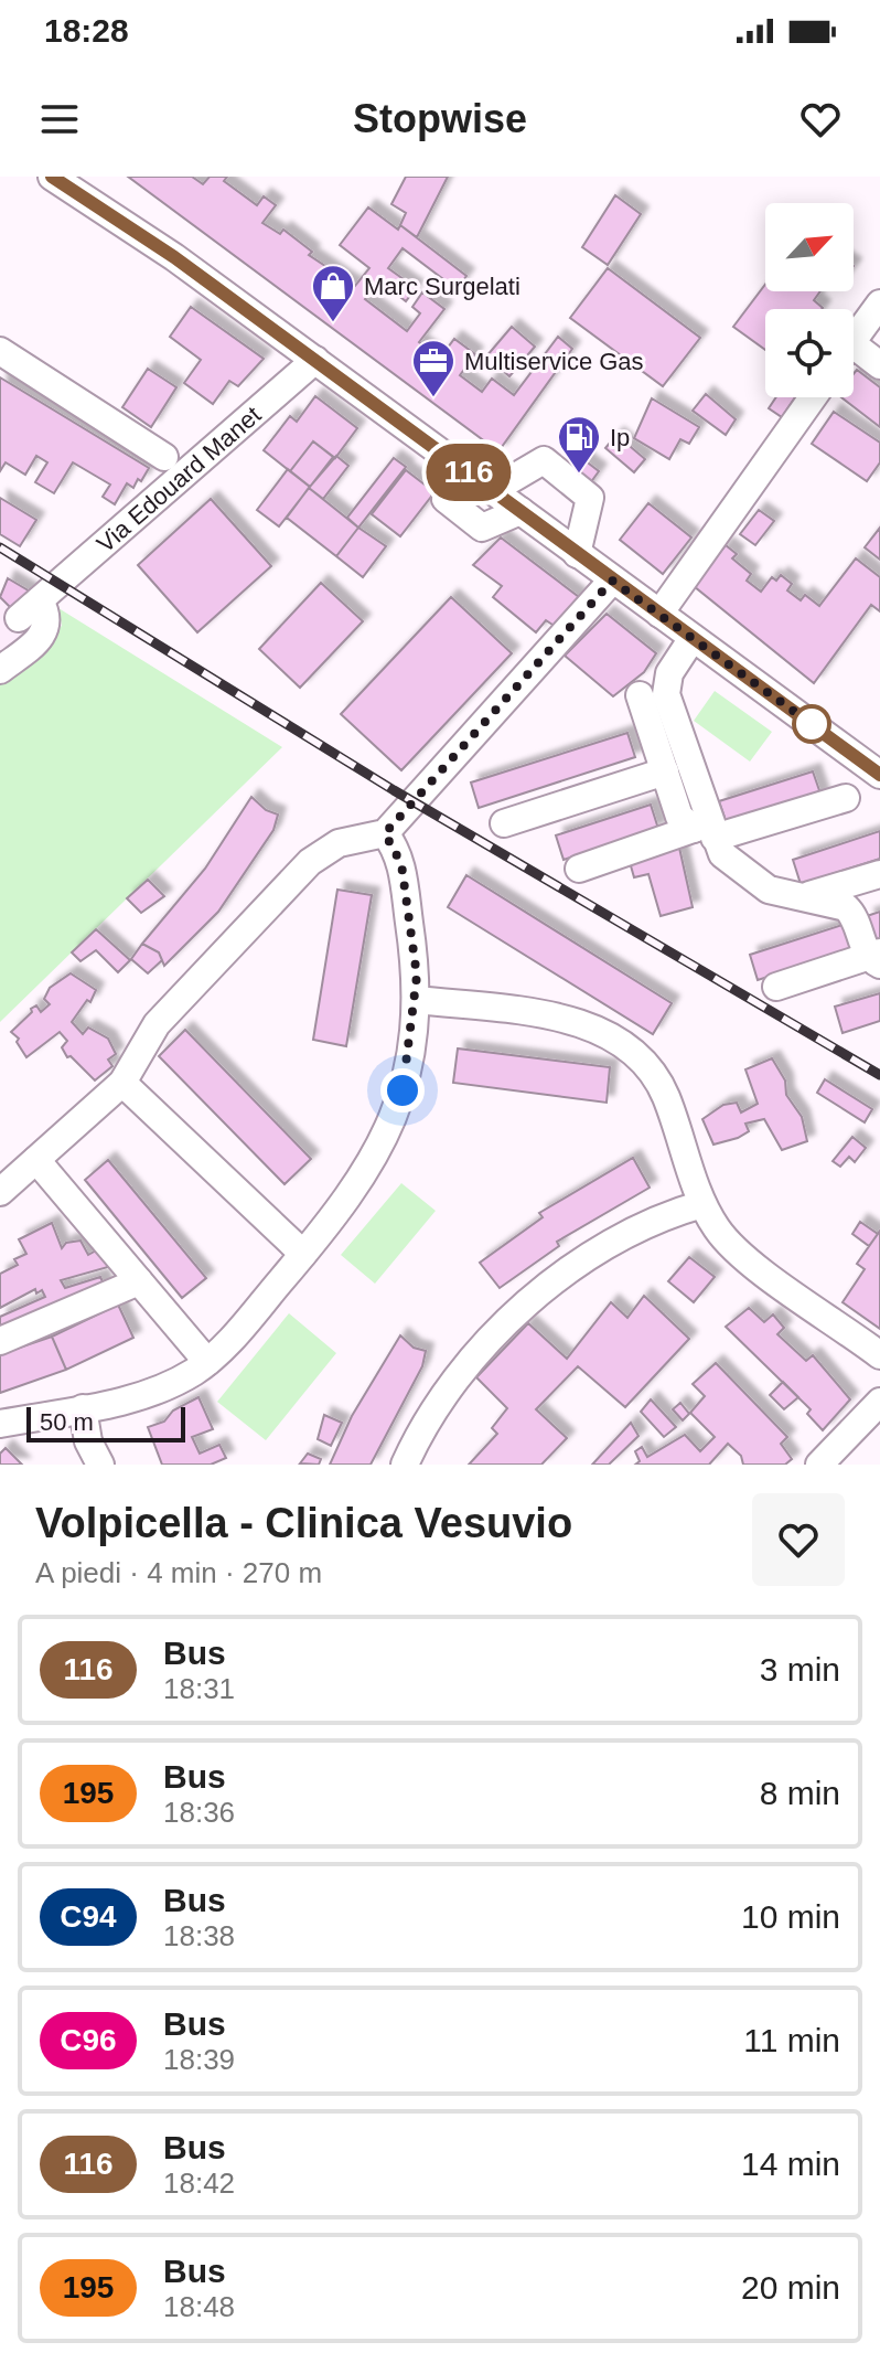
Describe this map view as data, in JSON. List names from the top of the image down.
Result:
{
  "streets": {
    "street": ["Via Edouard Manet"]
  },
  "places": {
    "shop": ["Marc Surgelati"],
    "office": ["Multiservice Gas"],
    "fuel station": ["Ip"]
  },
  "lines": ["bus line 116"],
  "scale_bar": "50 m",
  "north": "top right",
  "page": {
    "status": "18:28",
    "header": "Stopwise",
    "on_map": "116",
    "scale": "50 m",
    "heading": ["Volpicella - Clinica Vesuvio", "A piedi · 4 min · 270 m"],
    "list": [
      {
        "mark": "116",
        "name": "Bus",
        "note": "18:31",
        "value": "3 min"
      },
      {
        "mark": "195",
        "name": "Bus",
        "note": "18:36",
        "value": "8 min"
      },
      {
        "mark": "C94",
        "name": "Bus",
        "note": "18:38",
        "value": "10 min"
      },
      {
        "mark": "C96",
        "name": "Bus",
        "note": "18:39",
        "value": "11 min"
      },
      {
        "mark": "116",
        "name": "Bus",
        "note": "18:42",
        "value": "14 min"
      },
      {
        "mark": "195",
        "name": "Bus",
        "note": "18:48",
        "value": "20 min"
      }
    ]
  }
}
